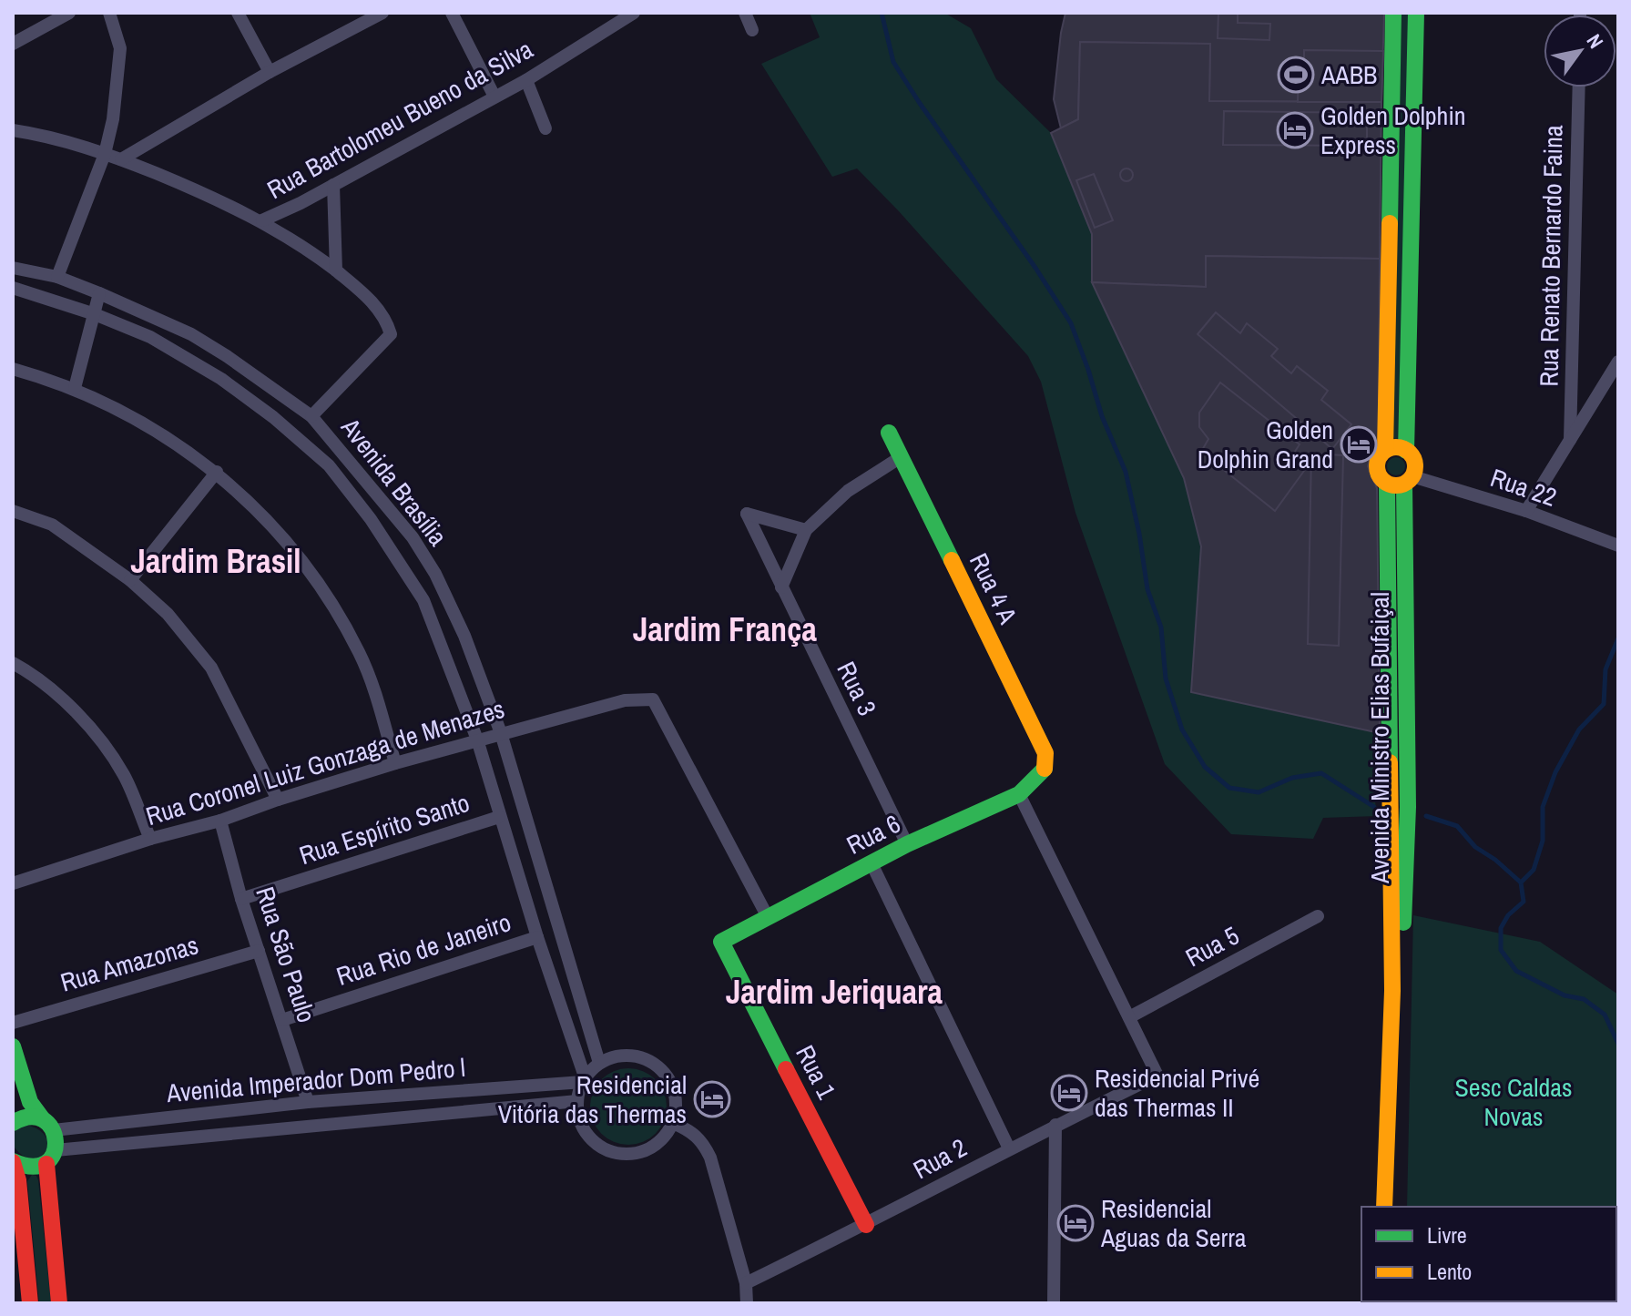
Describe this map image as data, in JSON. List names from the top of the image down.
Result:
{
  "streets": {
    "main road": [
      "Rua 4 A",
      "Avenida Ministro Elias Bufaiçal",
      "Rua 6",
      "Rua 1"
    ],
    "street": [
      "Rua Bartolomeu Bueno da Silva",
      "Rua Renato Bernardo Faina",
      "Avenida Brasília",
      "Rua 22",
      "Rua 3",
      "Rua Coronel Luiz Gonzaga de Menazes",
      "Rua Espírito Santo",
      "Rua 5",
      "Rua Rio de Janeiro",
      "Rua São Paulo",
      "Rua Amazonas",
      "Avenida Imperador Dom Pedro l",
      "Rua 2"
    ]
  },
  "crossings": [
    ["Avenida Brasília", "Rua Coronel Luiz Gonzaga de Menazes"],
    ["Avenida Brasília", "Rua Espírito Santo"],
    ["Avenida Brasília", "Rua Rio de Janeiro"],
    ["Avenida Brasília", "Avenida Imperador Dom Pedro l"],
    ["Rua 22", "Avenida Ministro Elias Bufaiçal"],
    ["Rua 4 A", "Rua 6"],
    ["Rua 3", "Rua 6"],
    ["Rua Coronel Luiz Gonzaga de Menazes", "Rua 6"],
    ["Rua Coronel Luiz Gonzaga de Menazes", "Rua São Paulo"],
    ["Rua Espírito Santo", "Rua São Paulo"],
    ["Rua 6", "Rua 1"],
    ["Rua 5", "Rua 2"],
    ["Rua Rio de Janeiro", "Rua São Paulo"],
    ["Rua São Paulo", "Rua Amazonas"],
    ["Rua São Paulo", "Avenida Imperador Dom Pedro l"],
    ["Rua 1", "Rua 2"]
  ],
  "districts": ["Jardim Brasil", "Jardim França", "Jardim Jeriquara"],
  "parks": ["Sesc Caldas Novas"],
  "places": {
    "sports": ["AABB"],
    "hotel": [
      "Golden Dolphin Express",
      "Golden Dolphin Grand",
      "Residencial Privé das Thermas II",
      "Residencial Vitória das Thermas",
      "Residencial Aguas da Serra"
    ]
  },
  "legend": ["Livre", "Lento"],
  "north": "top right"
}
